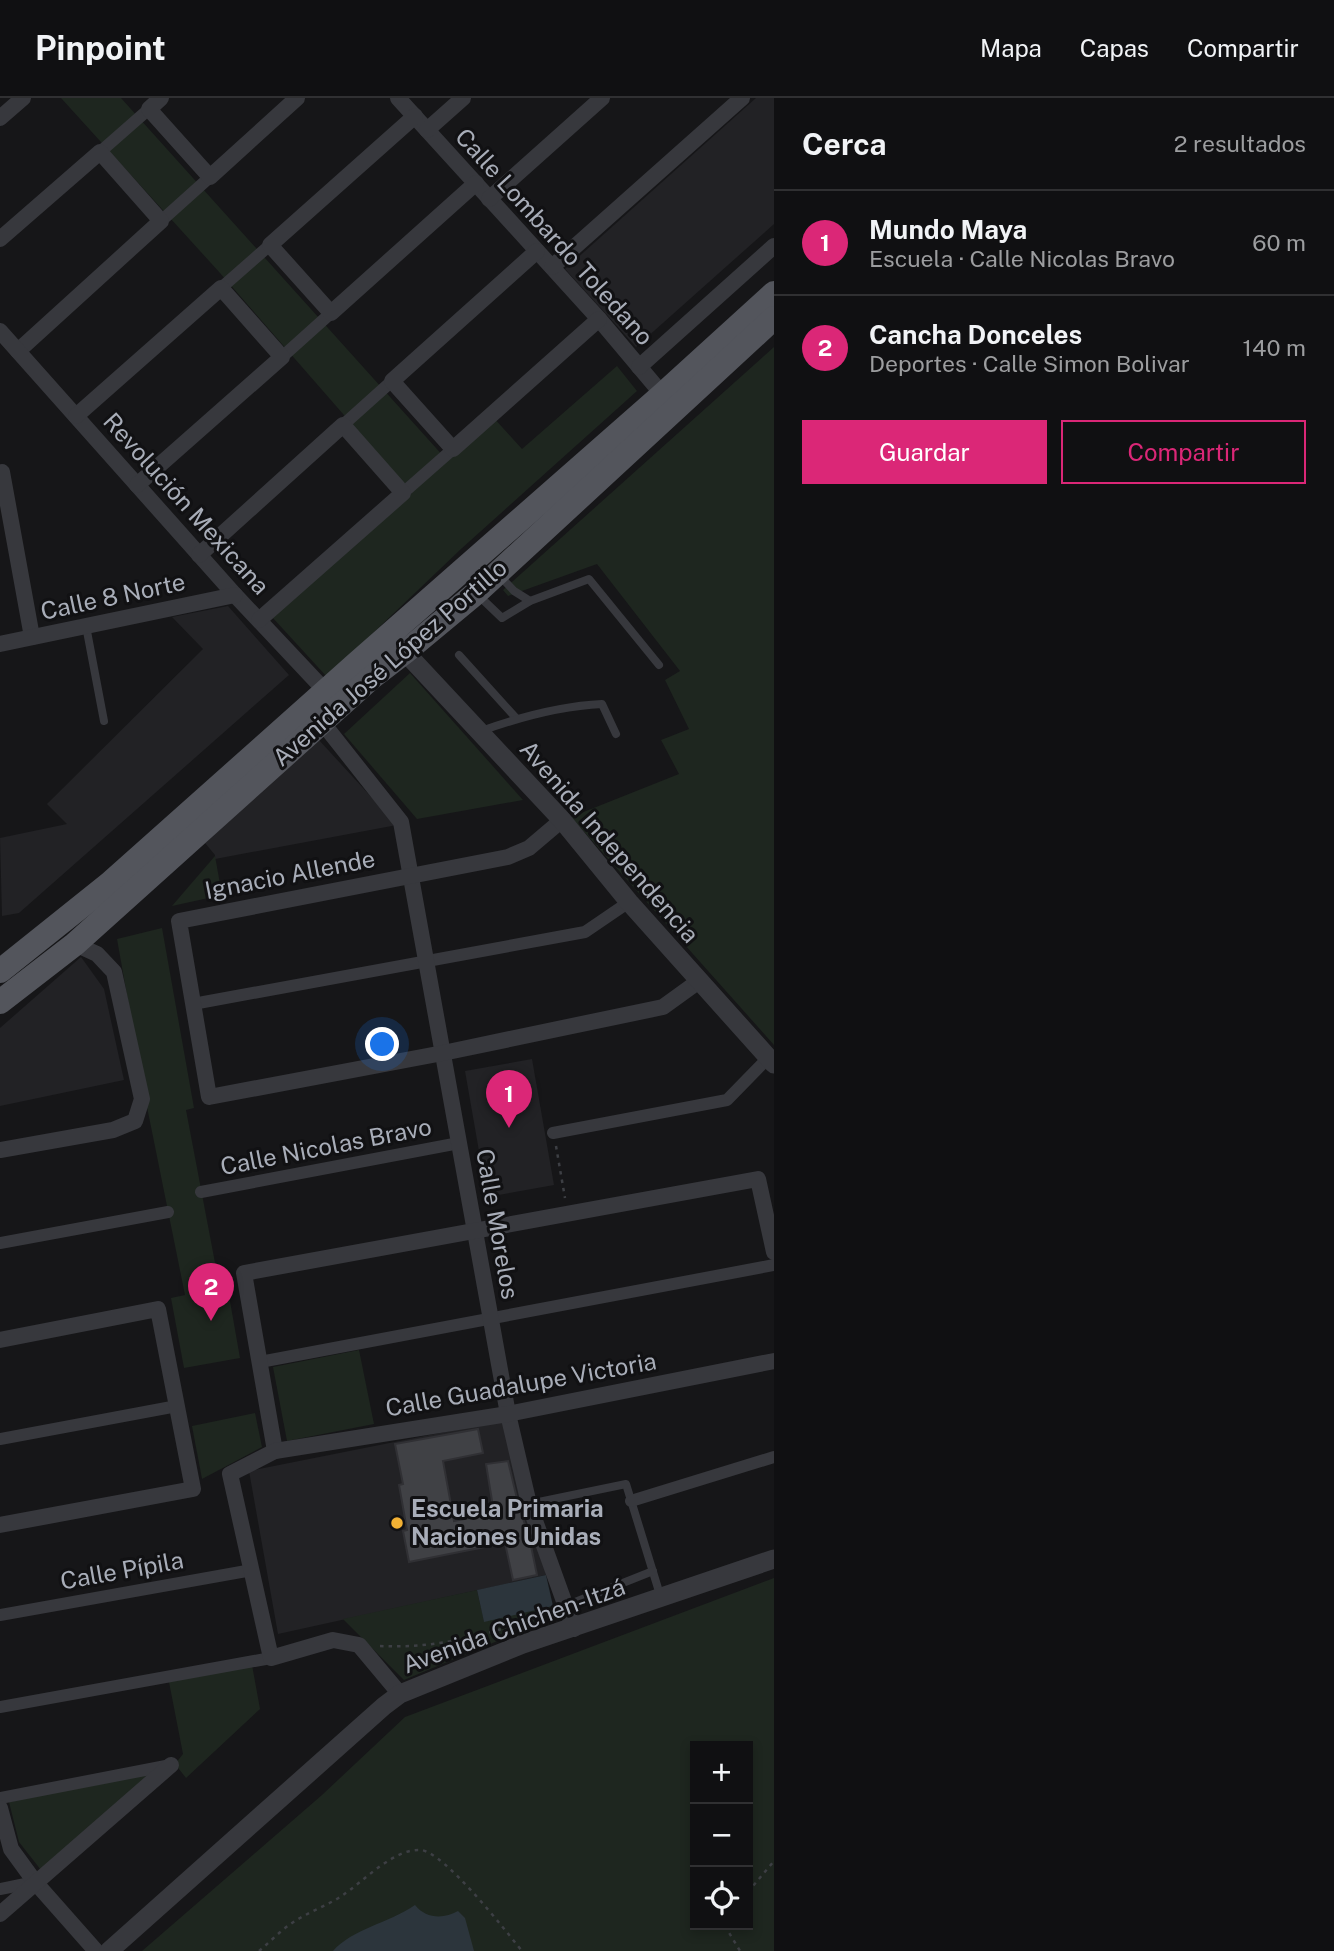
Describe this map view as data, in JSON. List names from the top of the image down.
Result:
{
  "streets": {
    "main road": ["Avenida José López Portillo"],
    "street": [
      "Calle Lombardo Toledano",
      "Revolución Mexicana",
      "Calle 8 Norte",
      "Avenida Independencia",
      "Ignacio Allende",
      "Calle Nicolas Bravo",
      "Calle Morelos",
      "Calle Guadalupe Victoria",
      "Calle Pípila",
      "Avenida Chichen-Itzá"
    ]
  },
  "crossings": [
    ["Calle Lombardo Toledano", "Avenida José López Portillo"],
    ["Revolución Mexicana", "Calle 8 Norte"],
    ["Revolución Mexicana", "Avenida José López Portillo"],
    ["Revolución Mexicana", "Calle Morelos"],
    ["Avenida José López Portillo", "Avenida Independencia"],
    ["Avenida José López Portillo", "Calle Morelos"],
    ["Avenida Independencia", "Ignacio Allende"],
    ["Ignacio Allende", "Calle Morelos"],
    ["Calle Nicolas Bravo", "Calle Morelos"],
    ["Calle Morelos", "Calle Guadalupe Victoria"],
    ["Calle Morelos", "Avenida Chichen-Itzá"],
    ["Calle Guadalupe Victoria", "Calle Pípila"]
  ],
  "places": ["Escuela Primaria Naciones Unidas"],
  "page": {
    "header": "Pinpoint",
    "nav": ["Mapa", "Capas", "Compartir"],
    "heading": ["Cerca", "2 resultados"],
    "list": [
      {
        "mark": "1",
        "name": "Mundo Maya",
        "note": "Escuela · Calle Nicolas Bravo",
        "value": "60 m"
      },
      {
        "mark": "2",
        "name": "Cancha Donceles",
        "note": "Deportes · Calle Simon Bolivar",
        "value": "140 m"
      }
    ],
    "buttons": ["Guardar", "Compartir"],
    "pins": ["1", "2"],
    "map_buttons": ["+", "−"]
  }
}
